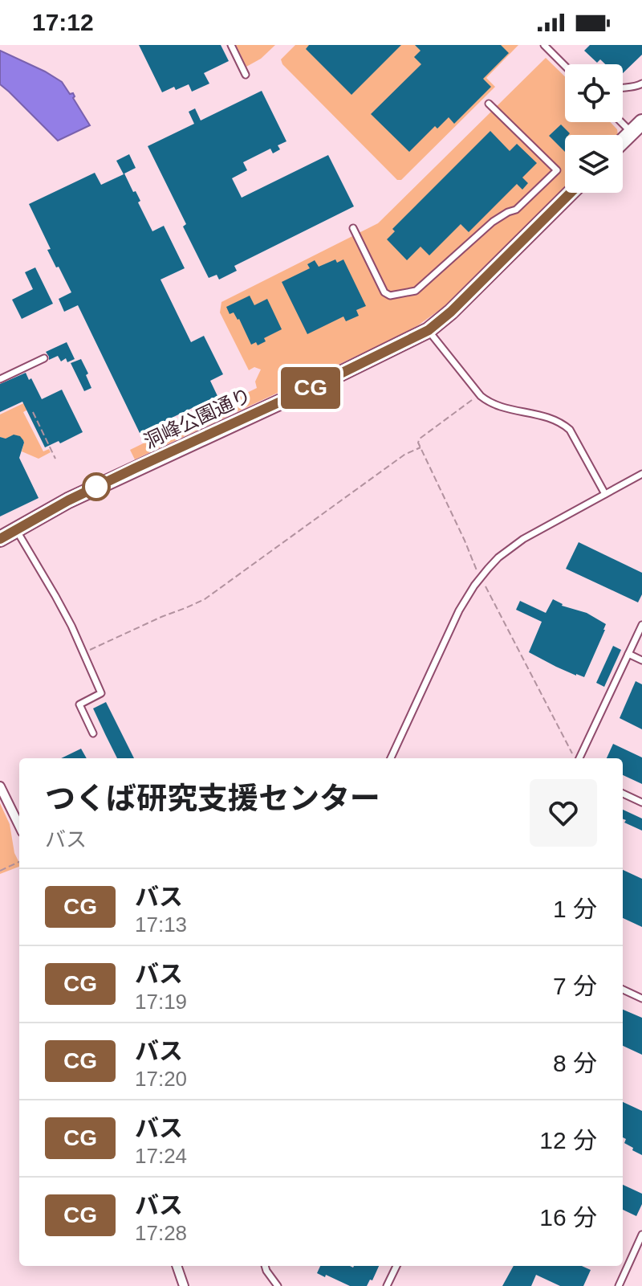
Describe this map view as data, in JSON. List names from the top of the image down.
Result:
{
  "streets": {
    "street": ["洞峰公園通り"]
  },
  "lines": ["bus line CG"],
  "page": {
    "status": "17:12",
    "on_map": "CG",
    "heading": ["つくば研究支援センター", "バス"],
    "list": [
      {
        "mark": "CG",
        "name": "バス",
        "note": "17:13",
        "value": "1 分"
      },
      {
        "mark": "CG",
        "name": "バス",
        "note": "17:19",
        "value": "7 分"
      },
      {
        "mark": "CG",
        "name": "バス",
        "note": "17:20",
        "value": "8 分"
      },
      {
        "mark": "CG",
        "name": "バス",
        "note": "17:24",
        "value": "12 分"
      },
      {
        "mark": "CG",
        "name": "バス",
        "note": "17:28",
        "value": "16 分"
      }
    ]
  }
}
